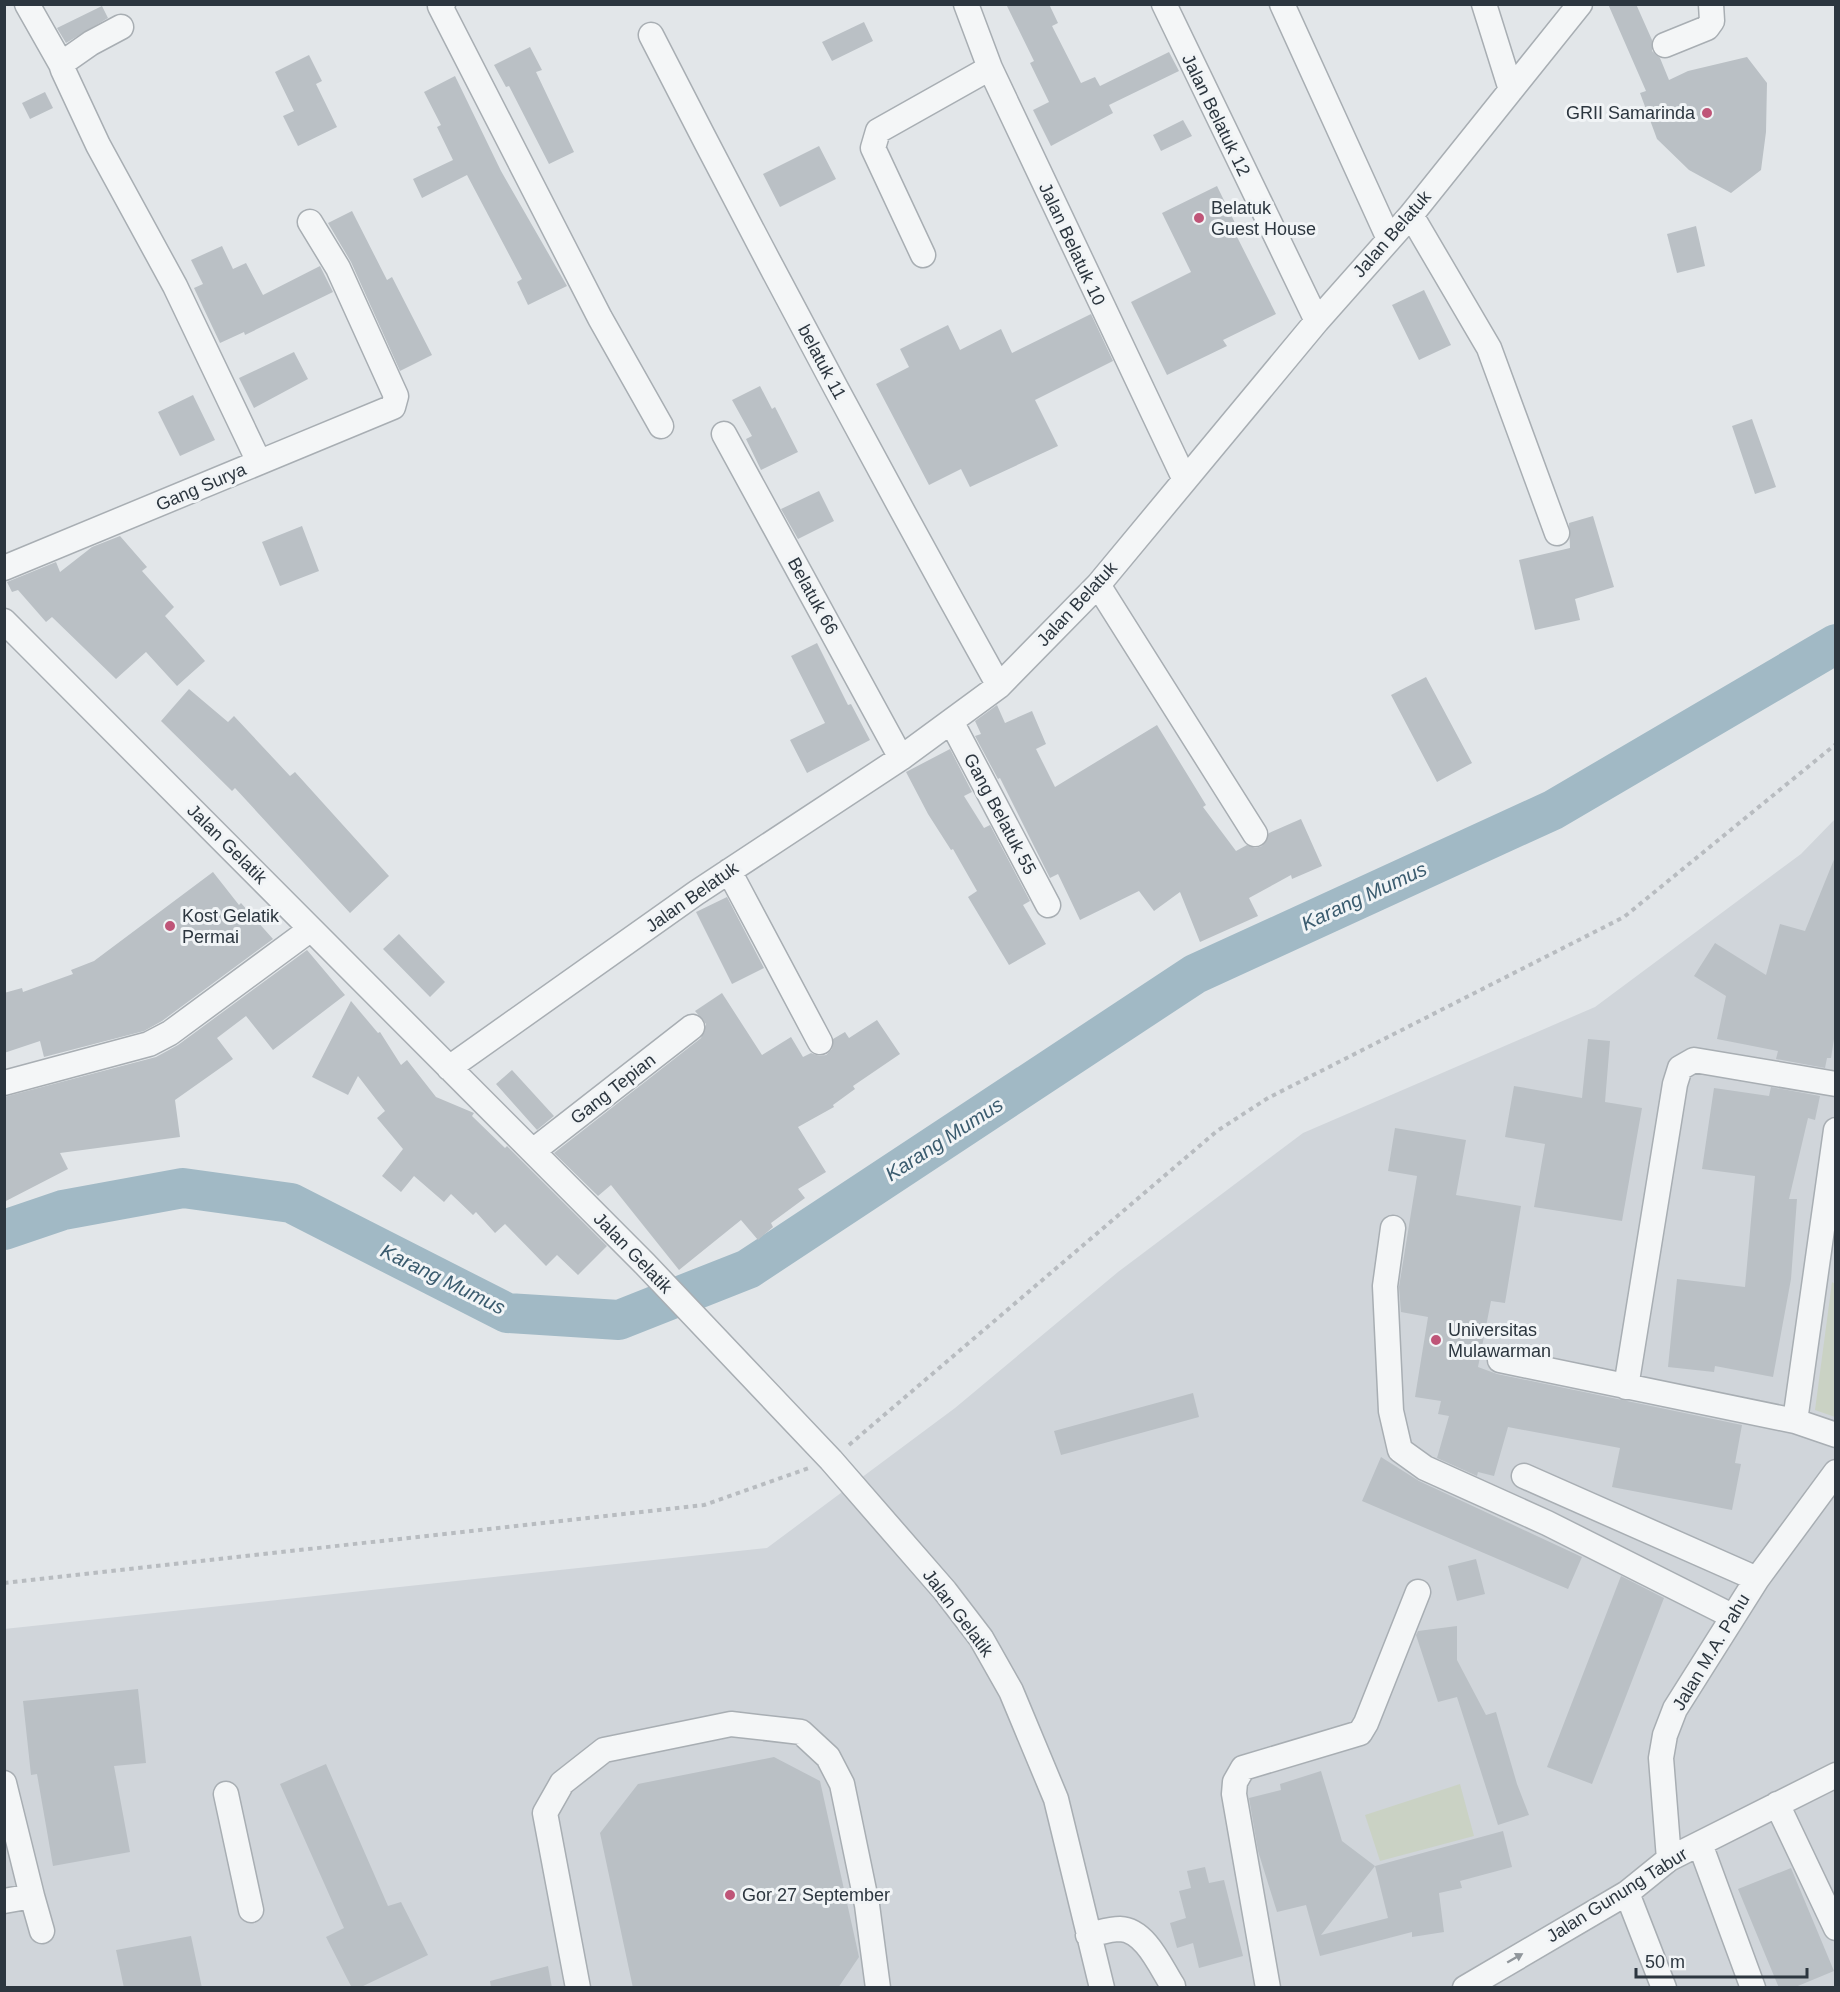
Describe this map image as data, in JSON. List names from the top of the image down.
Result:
{
  "streets": {
    "street": [
      "Jalan Belatuk 12",
      "Jalan Belatuk",
      "Jalan Belatuk 10",
      "belatuk 11",
      "Gang Surya",
      "Belatuk 66",
      "Gang Belatuk 55",
      "Jalan Gelatik",
      "Gang Tepian",
      "Jalan M.A. Pahu",
      "Jalan Gunung Tabur"
    ]
  },
  "crossings": [
    ["Jalan Belatuk 12", "Jalan Belatuk"],
    ["Jalan Belatuk", "Jalan Belatuk 10"],
    ["Jalan Belatuk", "belatuk 11"],
    ["Jalan Belatuk", "Belatuk 66"],
    ["Jalan Belatuk", "Gang Belatuk 55"],
    ["Jalan Belatuk", "Jalan Gelatik"],
    ["Jalan Gelatik", "Gang Tepian"],
    ["Jalan M.A. Pahu", "Jalan Gunung Tabur"]
  ],
  "one_way": ["Jalan Gunung Tabur"],
  "water": ["Karang Mumus"],
  "places": [
    "GRII Samarinda",
    "Belatuk Guest House",
    "Kost Gelatik Permai",
    "Universitas Mulawarman",
    "Gor 27 September"
  ],
  "scale_bar": "50 m"
}
